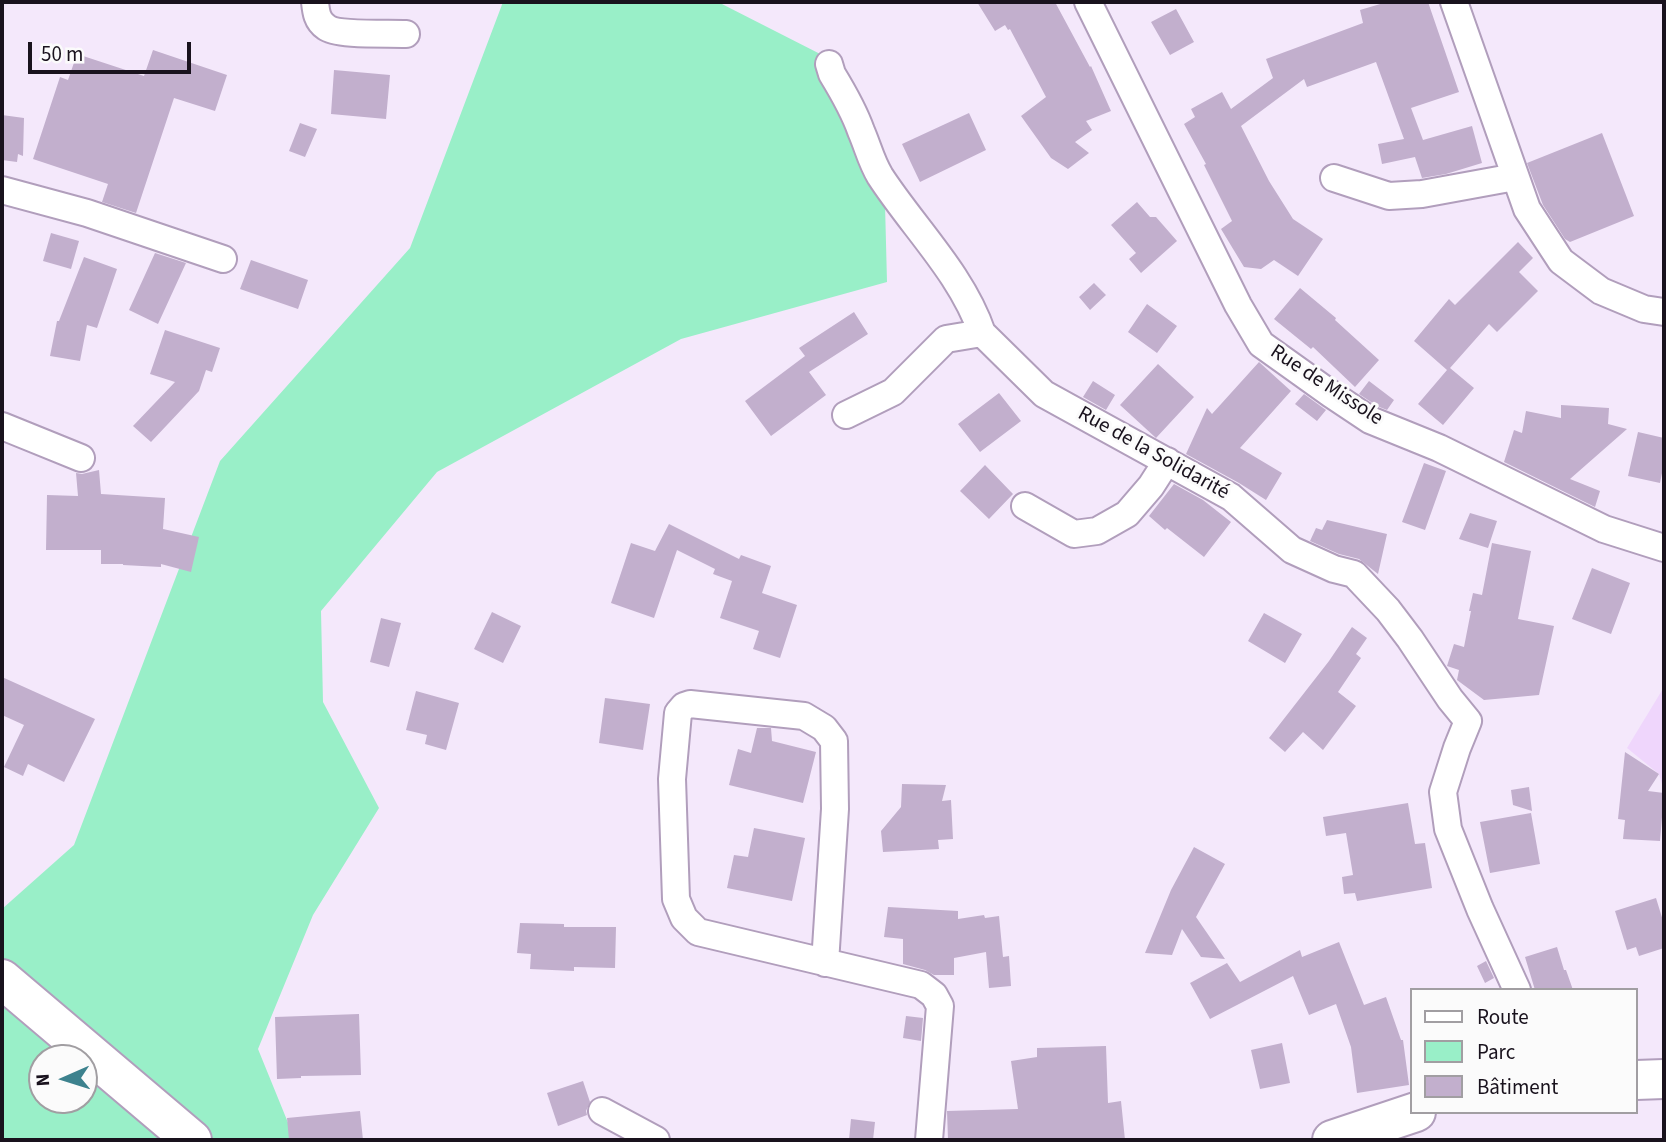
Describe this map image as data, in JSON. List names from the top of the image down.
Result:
{
  "streets": {
    "street": ["Rue de Missole", "Rue de la Solidarité"]
  },
  "legend": ["Route", "Parc", "Bâtiment"],
  "scale_bar": "50 m",
  "north": "left"
}
